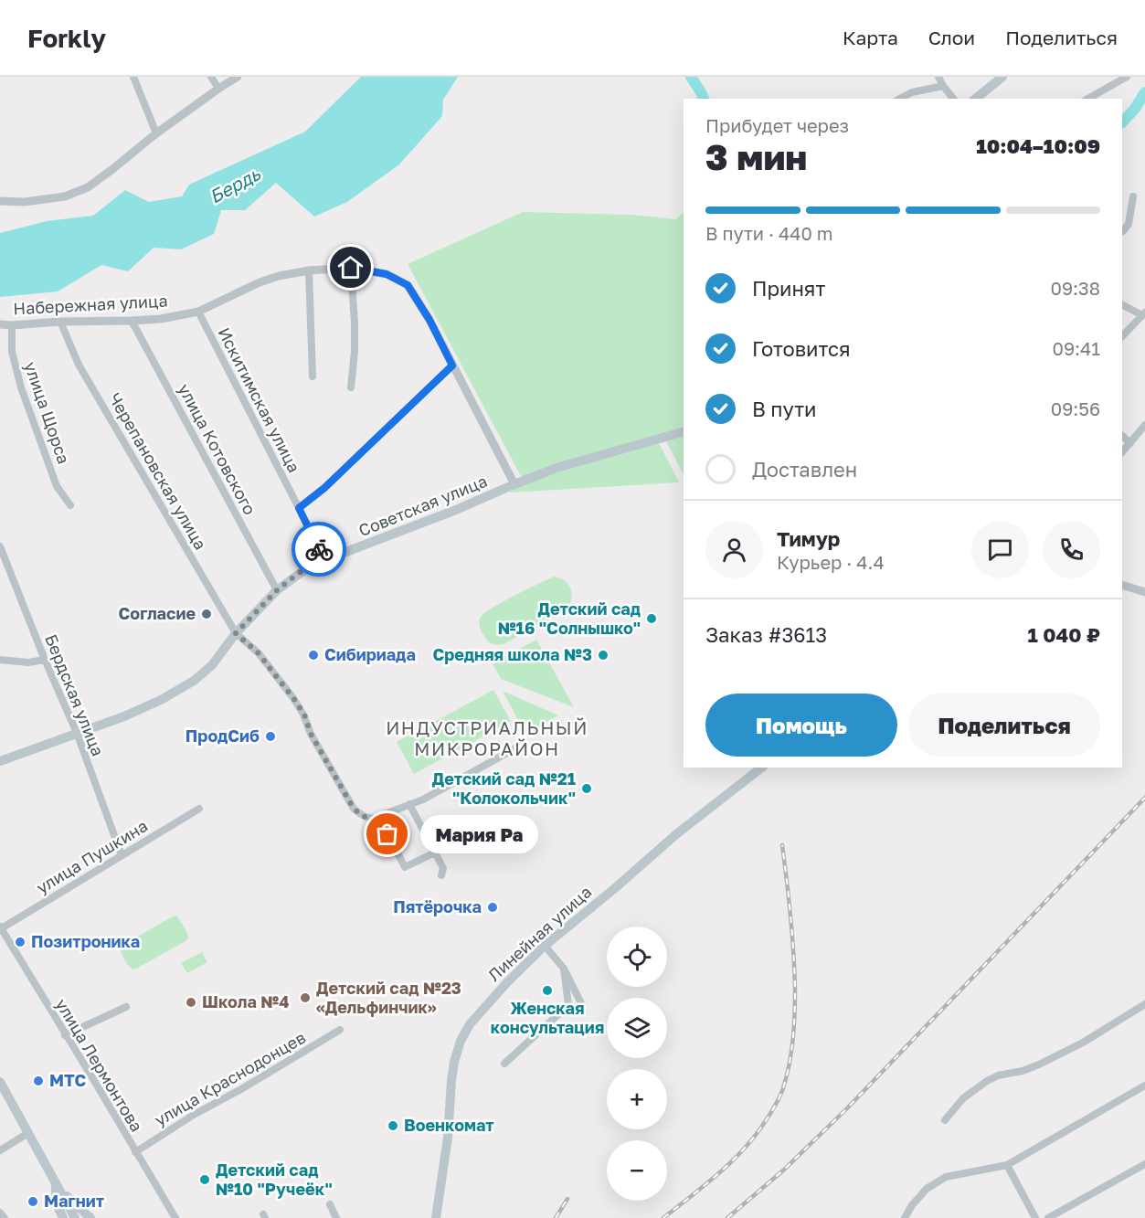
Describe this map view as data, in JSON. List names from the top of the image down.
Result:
{
  "streets": {
    "main road": ["Советская улица", "Линейная улица"],
    "street": [
      "Набережная улица",
      "Искитимская улица",
      "улица Щорса",
      "улица Котовского",
      "Черепановская улица",
      "Бердская улица",
      "улица Пушкина",
      "улица Лермонтова",
      "улица Краснодонцев"
    ]
  },
  "crossings": [
    ["Набережная улица", "Искитимская улица"],
    ["Набережная улица", "улица Щорса"],
    ["Набережная улица", "улица Котовского"],
    ["Набережная улица", "Черепановская улица"],
    ["Набережная улица", "Советская улица"],
    ["Искитимская улица", "Советская улица"],
    ["улица Котовского", "Советская улица"],
    ["Черепановская улица", "Советская улица"],
    ["Советская улица", "Бердская улица"],
    ["Бердская улица", "улица Пушкина"],
    ["улица Пушкина", "улица Лермонтова"],
    ["улица Лермонтова", "улица Краснодонцев"]
  ],
  "districts": ["ИНДУСТРИАЛЬНЫЙ МИКРОРАЙОН"],
  "water": ["Бердь"],
  "places": [
    "Согласие",
    "Детский сад №16 \"Солнышко\"",
    "Сибириада",
    "Средняя школа №3",
    "ПродСиб",
    "Детский сад №21 \"Колокольчик\"",
    "Мария Ра",
    "Пятёрочка",
    "Позитроника",
    "Женская консультация",
    "Детский сад №23 «Дельфинчик»",
    "Школа №4",
    "МТС",
    "Военкомат",
    "Детский сад №10 \"Ручеёк\"",
    "Магнит"
  ],
  "page": {
    "header": "Forkly",
    "nav": ["Карта", "Слои", "Поделиться"],
    "heading": ["3 мин", "Прибудет через", "10:04–10:09"],
    "panel": [
      "Тимур",
      "Курьер · 4.4",
      "Заказ #3613",
      "1 040 ₽"
    ],
    "bar": "В пути · 440 m",
    "list": [
      ["Принят", "09:38"],
      ["Готовится", "09:41"],
      ["В пути", "09:56"],
      "Доставлен"
    ],
    "buttons": ["Помощь", "Поделиться"],
    "bubble": "Мария Ра",
    "map_buttons": ["+", "−"]
  }
}
